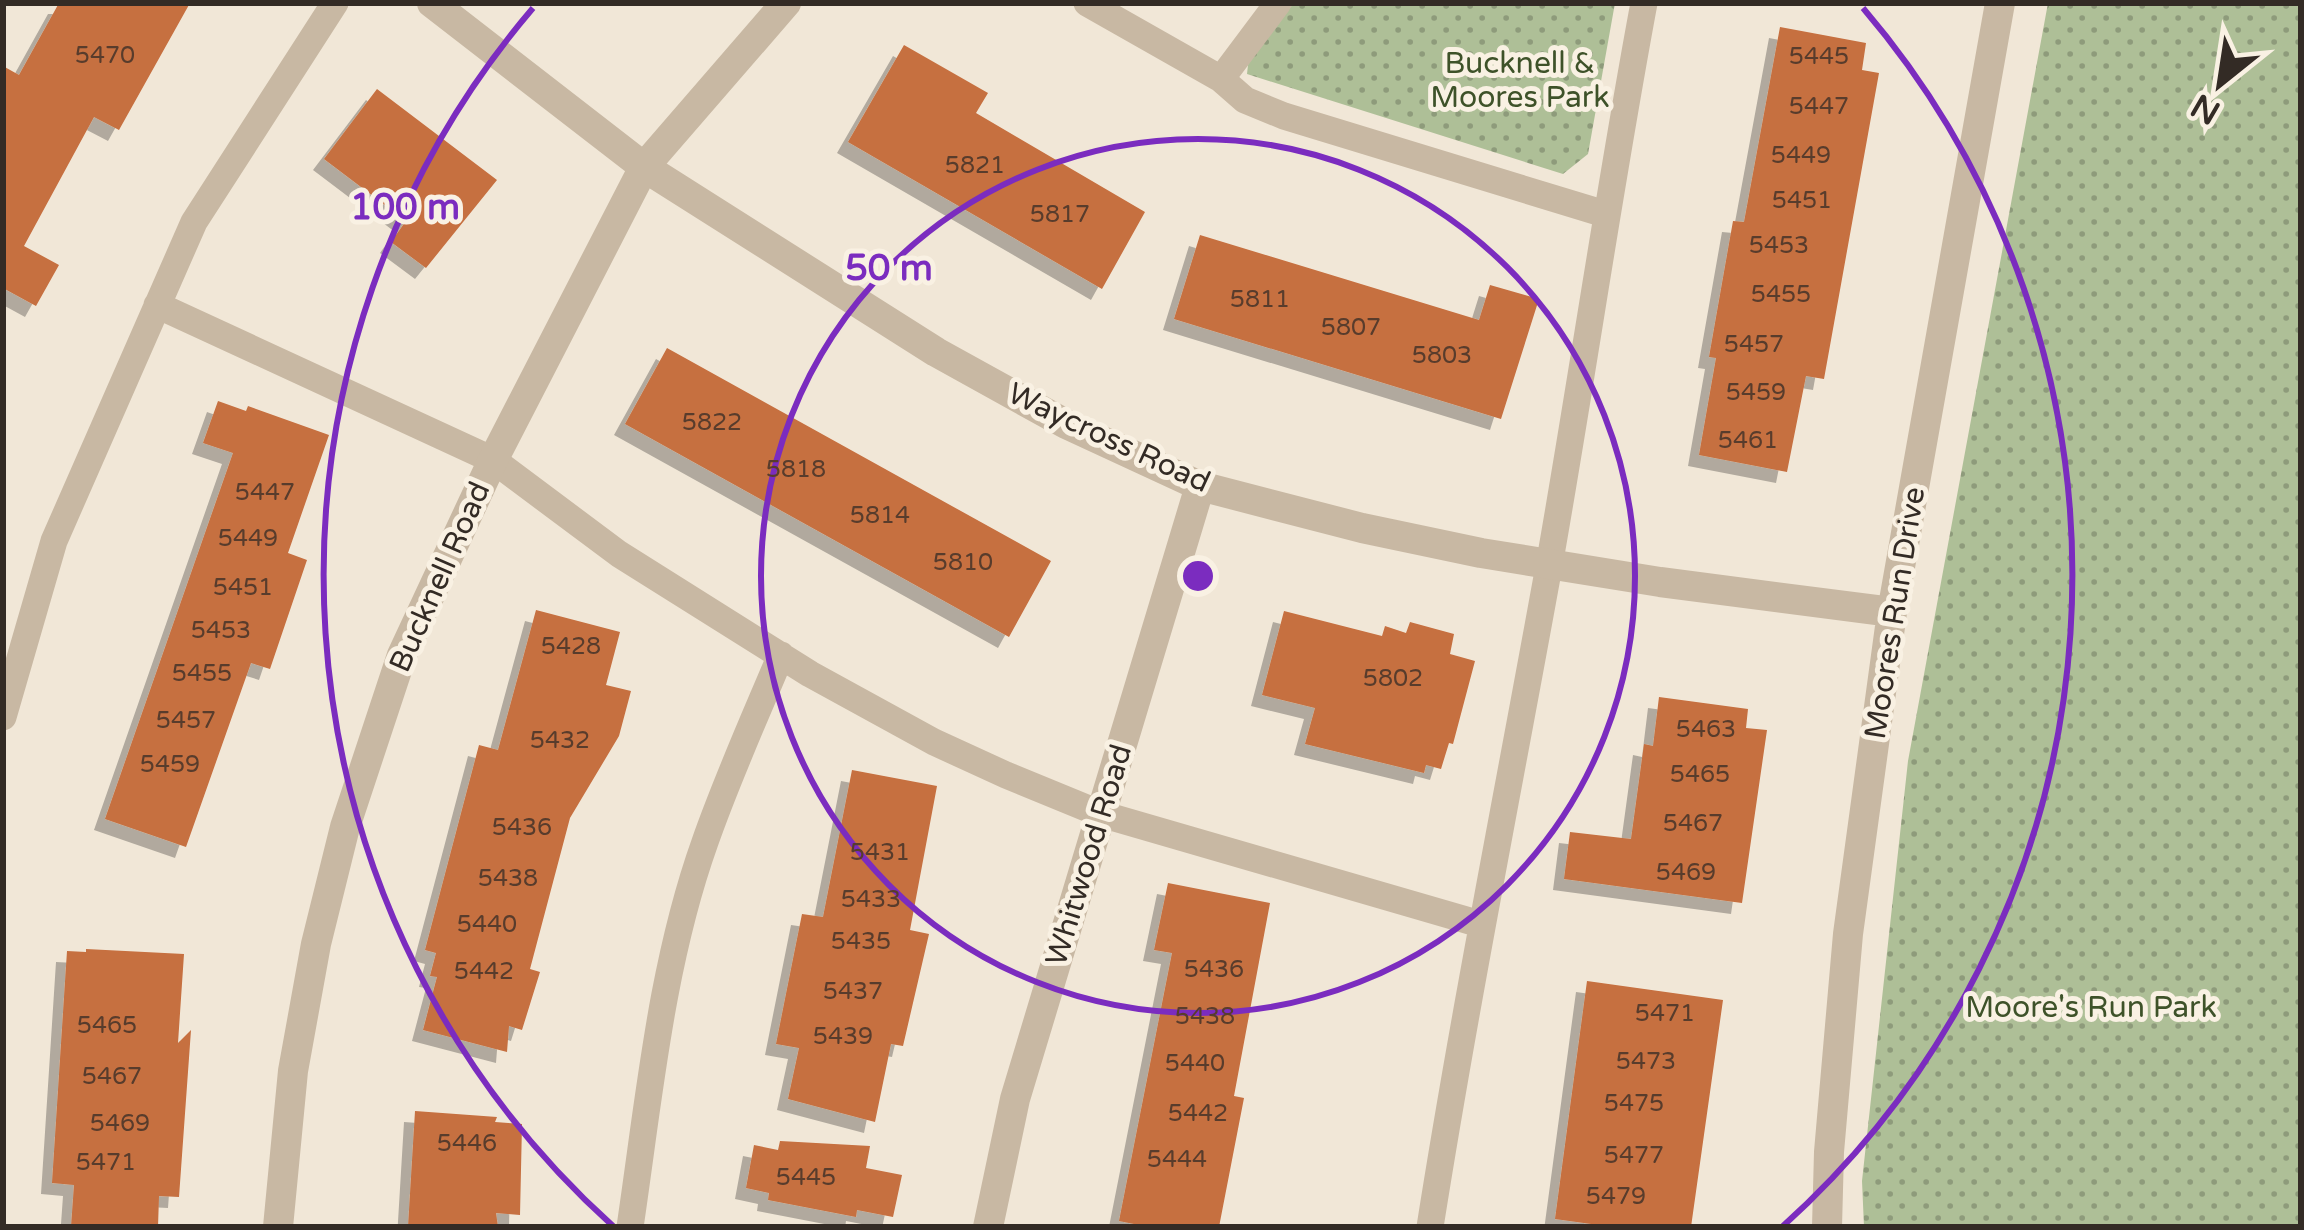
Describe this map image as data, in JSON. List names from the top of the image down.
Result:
{
  "streets": {
    "street": [
      "Waycross Road",
      "Bucknell Road",
      "Moores Run Drive",
      "Whitwood Road"
    ]
  },
  "crossings": [
    ["Waycross Road", "Bucknell Road"],
    ["Waycross Road", "Moores Run Drive"],
    ["Waycross Road", "Whitwood Road"]
  ],
  "parks": ["Bucknell & Moores Park", "Moore's Run Park"],
  "house_numbers": [
    "5470",
    "5445",
    "5447",
    "5449",
    "5821",
    "5451",
    "5817",
    "5453",
    "5455",
    "5811",
    "5807",
    "5457",
    "5803",
    "5459",
    "5822",
    "5461",
    "5818",
    "5447",
    "5814",
    "5449",
    "5810",
    "5451",
    "5453",
    "5428",
    "5455",
    "5802",
    "5457",
    "5463",
    "5432",
    "5459",
    "5465",
    "5467",
    "5436",
    "5431",
    "5469",
    "5438",
    "5433",
    "5440",
    "5435",
    "5436",
    "5442",
    "5437",
    "5471",
    "5438",
    "5465",
    "5439",
    "5473",
    "5440",
    "5467",
    "5475",
    "5442",
    "5469",
    "5446",
    "5477",
    "5444",
    "5471",
    "5445",
    "5479"
  ],
  "north": "bottom left",
  "rings": ["100 m", "50 m"]
}
